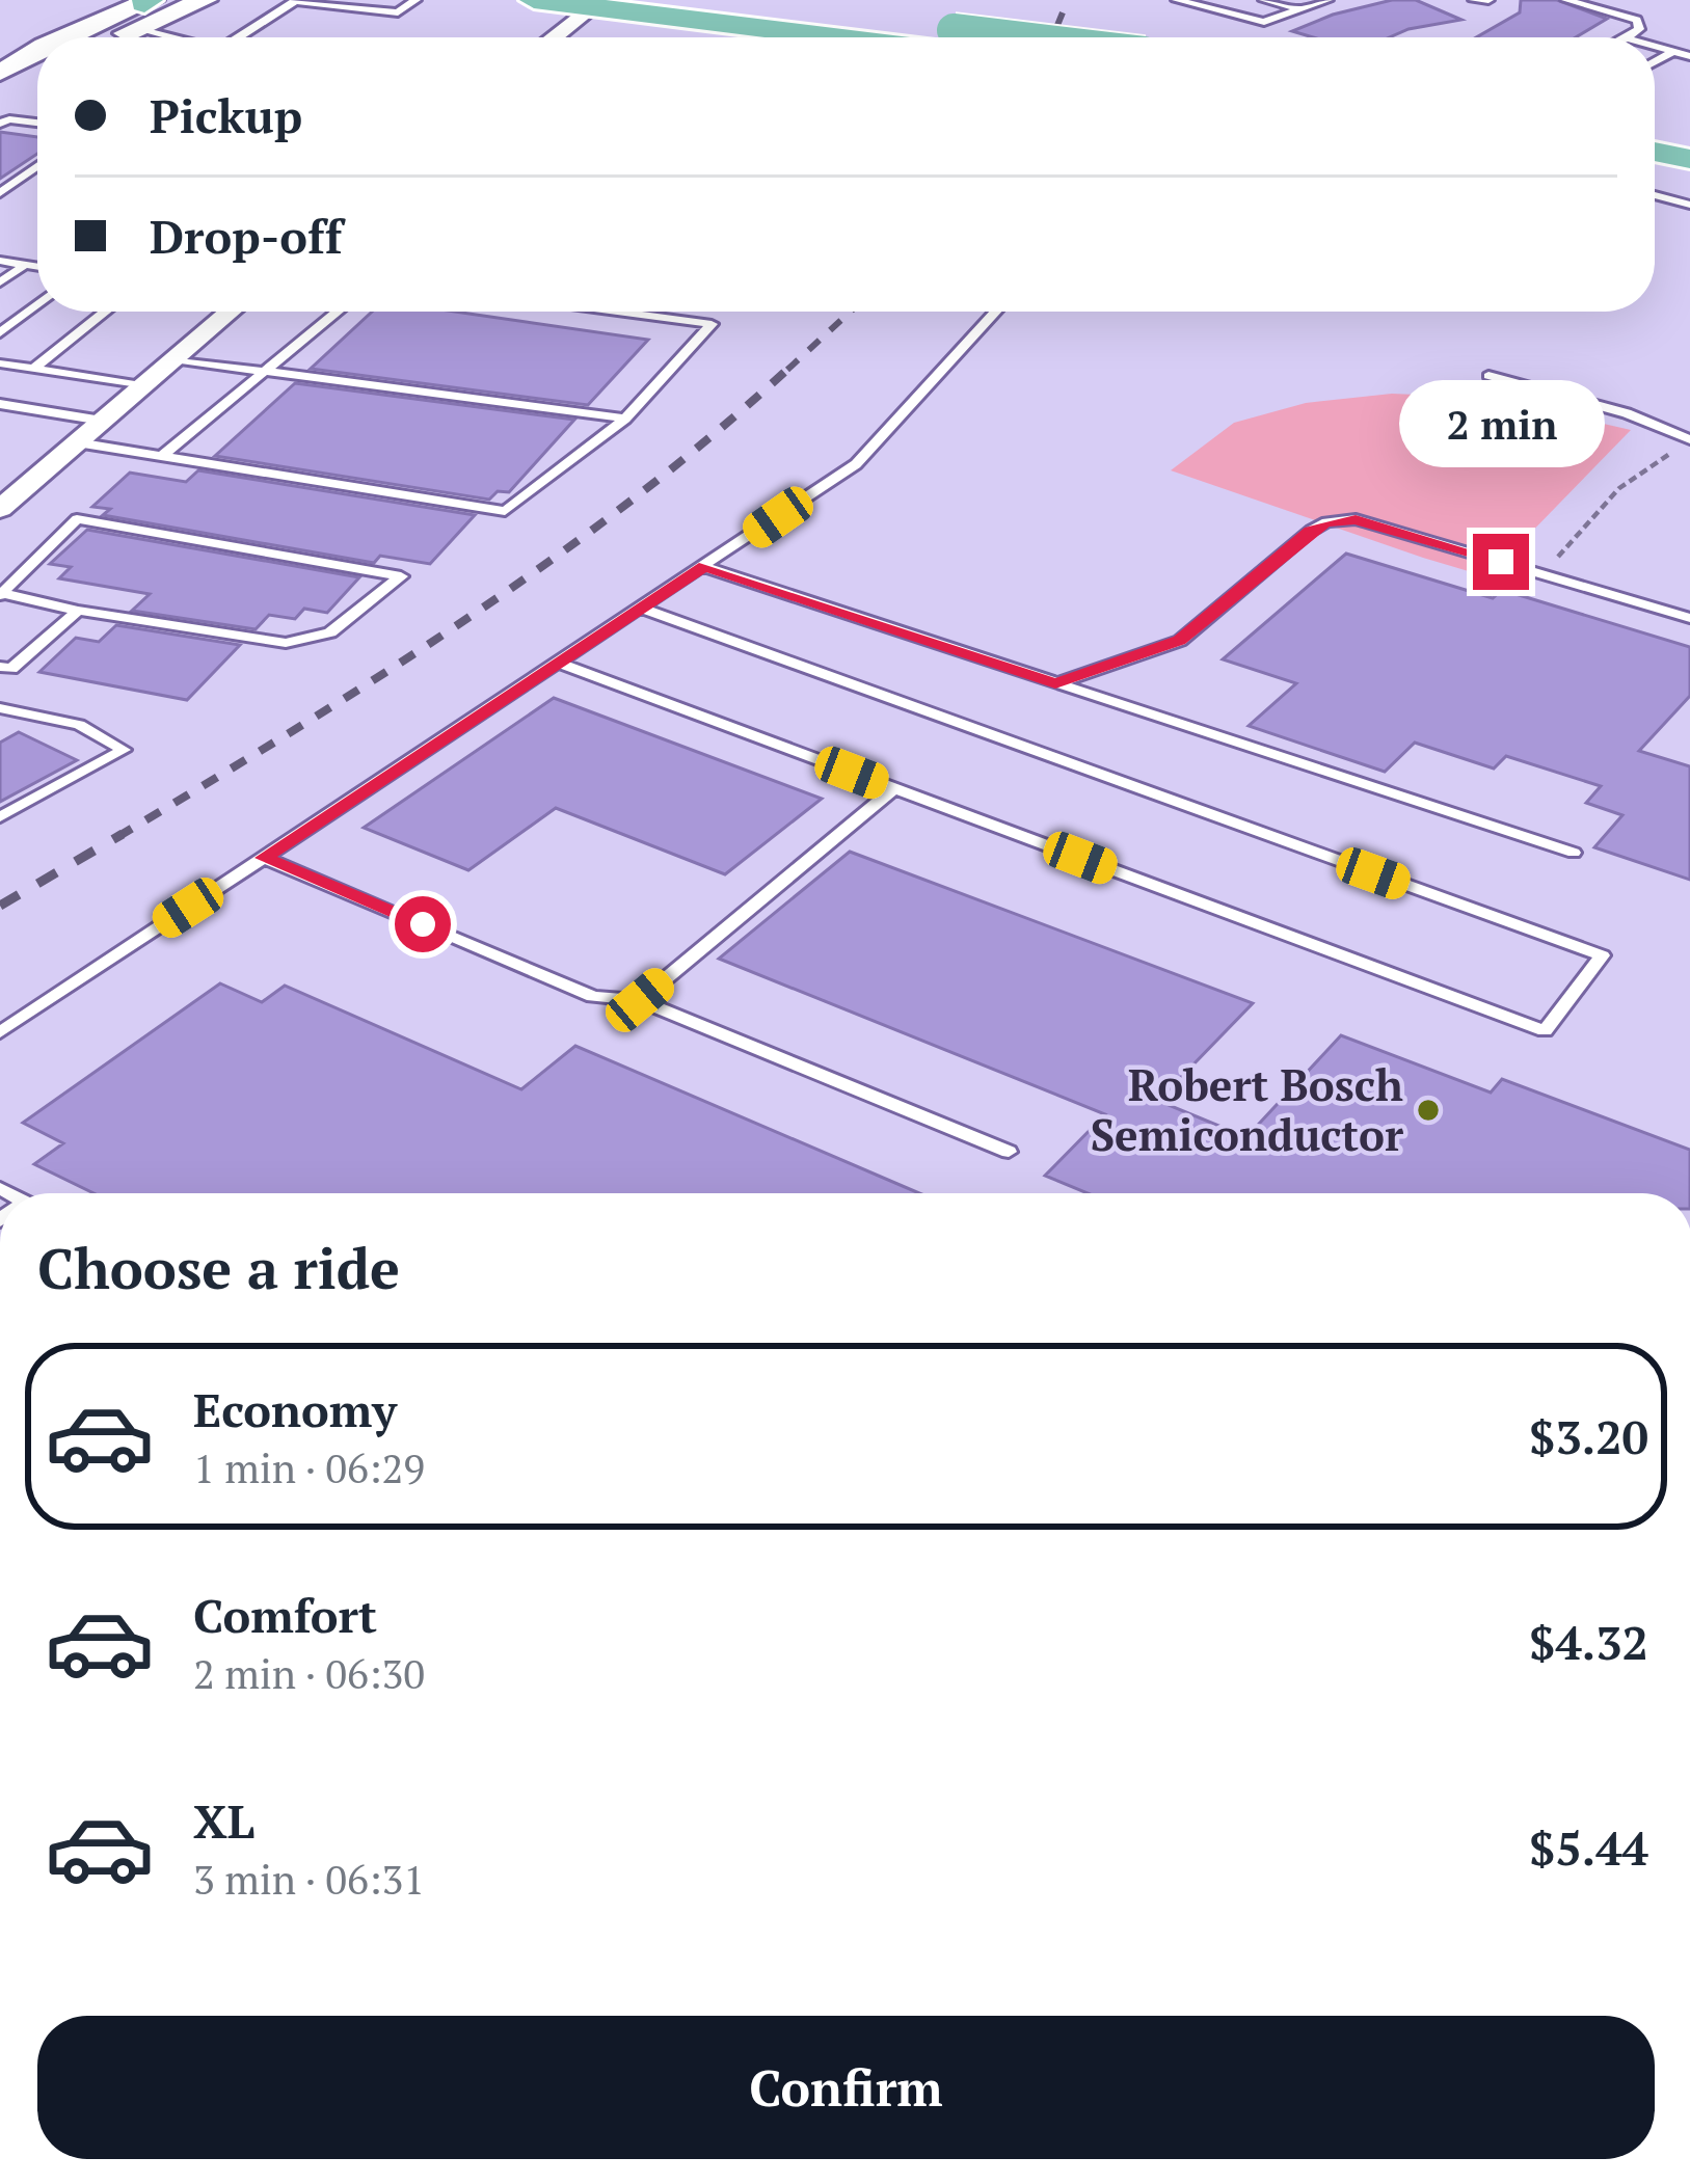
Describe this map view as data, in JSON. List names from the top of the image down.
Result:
{
  "places": ["Robert Bosch Semiconductor"],
  "page": {
    "banner": ["Pickup", "Drop-off"],
    "bubble": "2 min",
    "heading": "Choose a ride",
    "list": [
      {
        "name": "Economy",
        "note": "1 min · 06:29",
        "value": "$3.20"
      },
      {
        "name": "Comfort",
        "note": "2 min · 06:30",
        "value": "$4.32"
      },
      {
        "name": "XL",
        "note": "3 min · 06:31",
        "value": "$5.44"
      }
    ],
    "buttons": "Confirm"
  }
}
